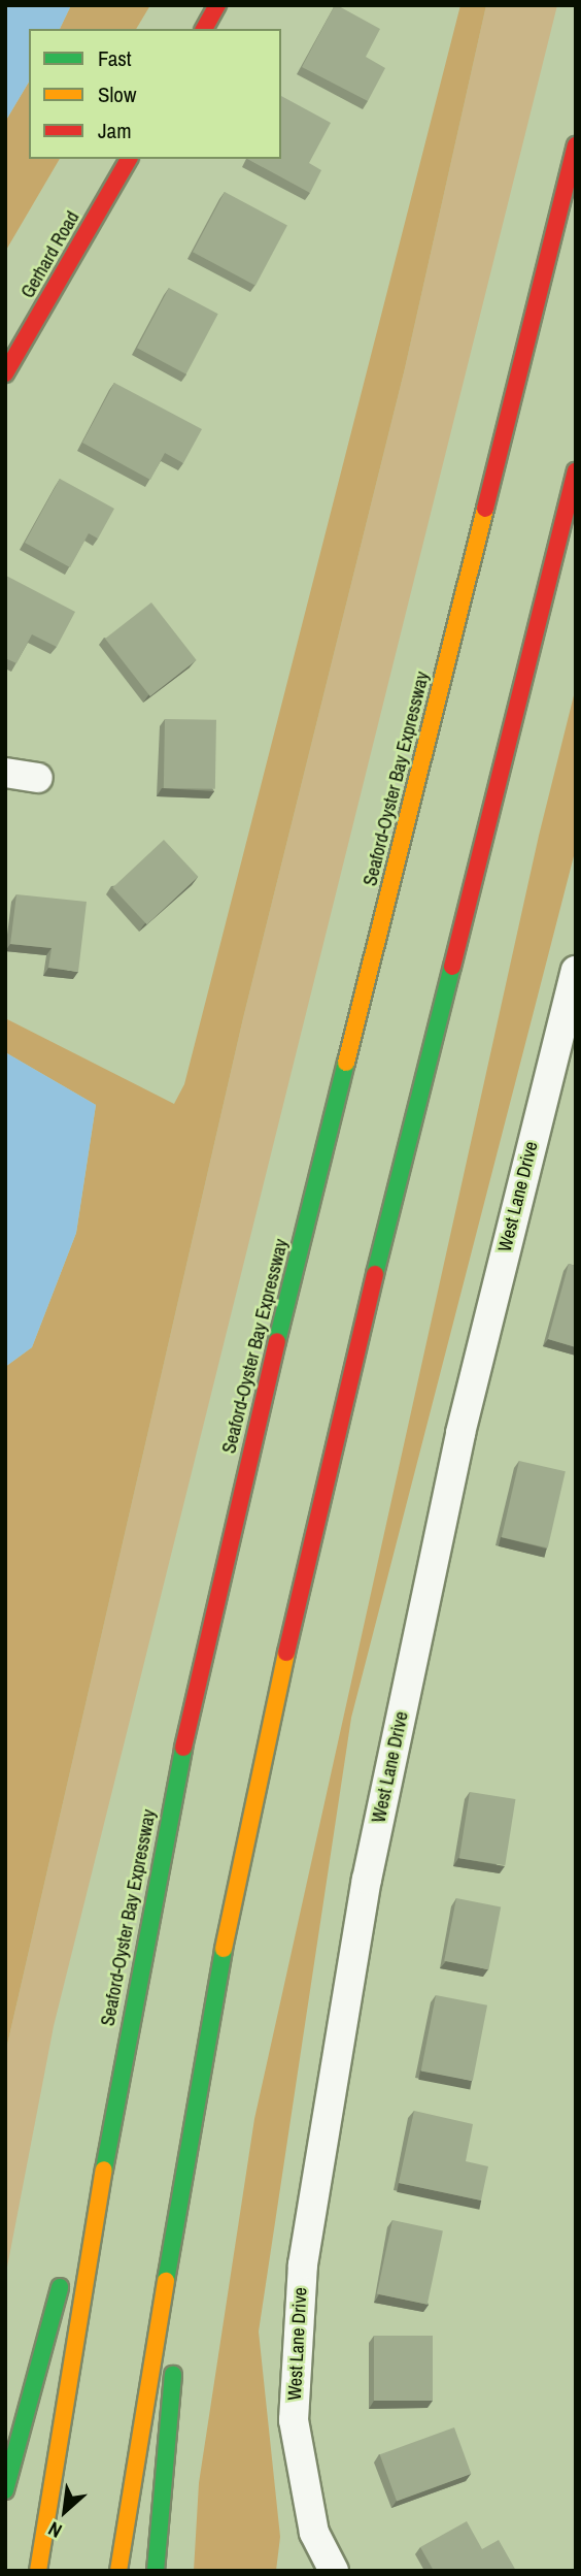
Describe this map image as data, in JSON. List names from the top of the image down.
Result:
{
  "streets": {
    "main road": ["Gerhard Road", "Seaford-Oyster Bay Expressway"],
    "street": ["West Lane Drive"]
  },
  "legend": ["Fast", "Slow", "Jam"],
  "north": "bottom left"
}
